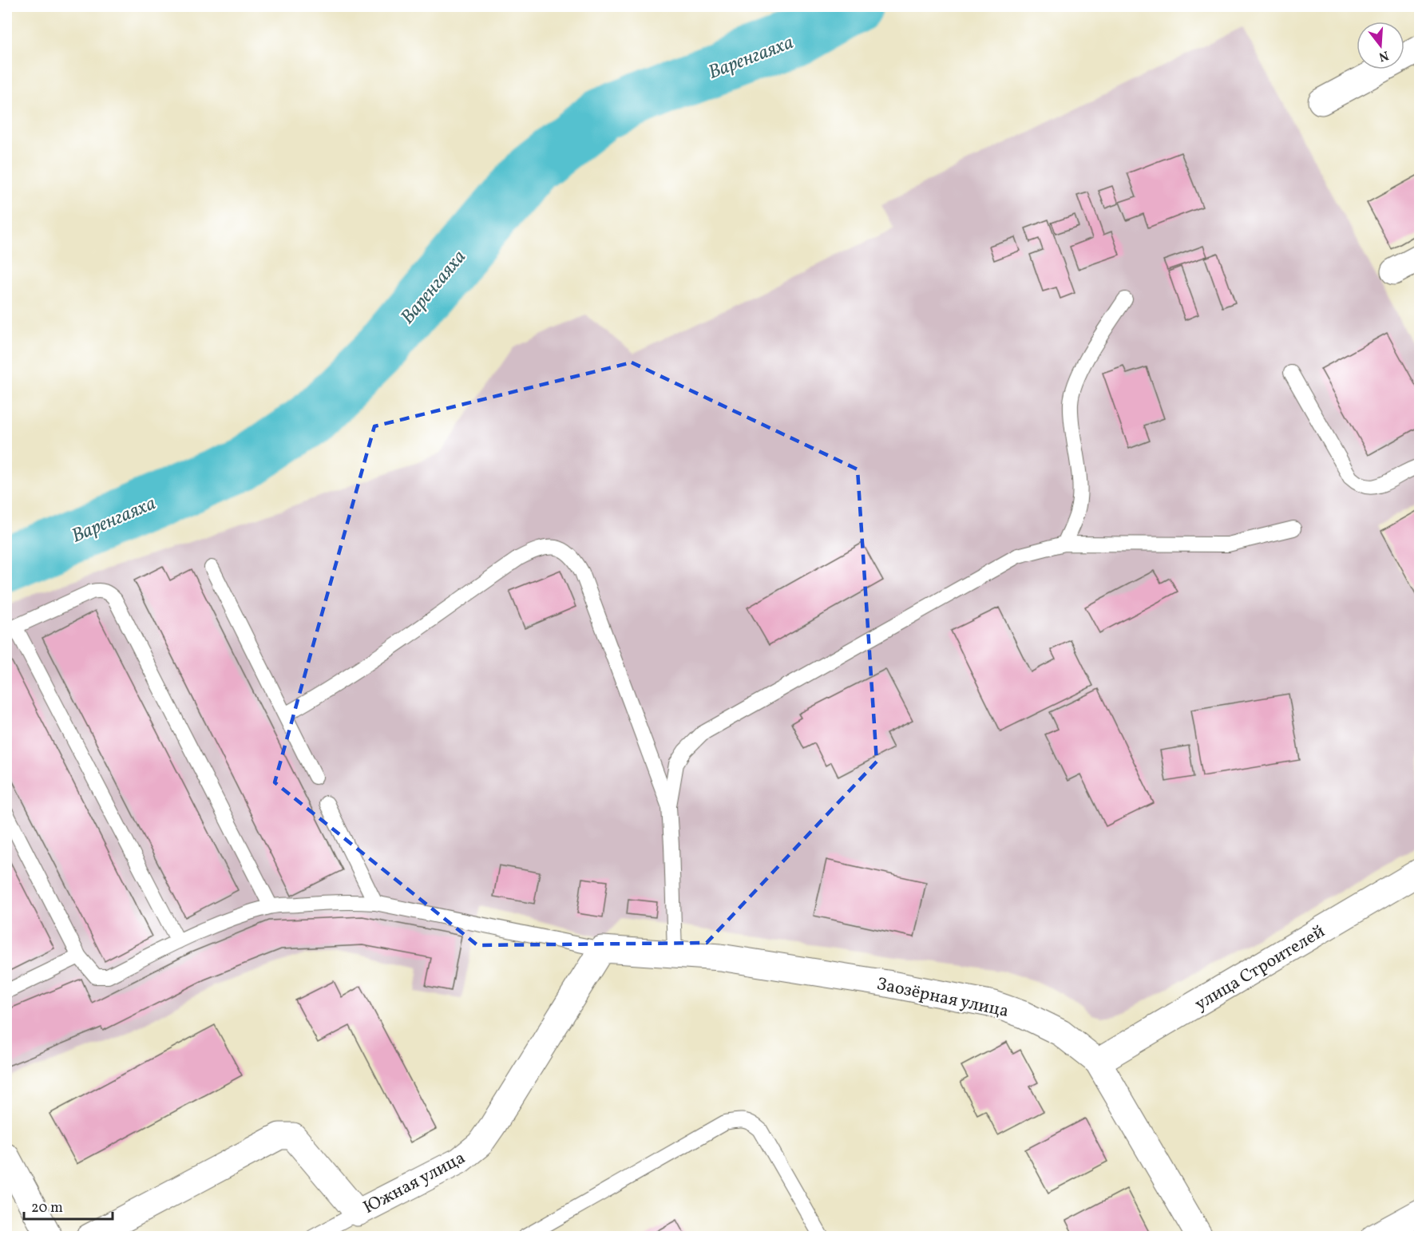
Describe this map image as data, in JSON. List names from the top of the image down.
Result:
{
  "streets": {
    "street": ["улица Строителей", "Заозёрная улица", "Южная улица"]
  },
  "crossings": [
    ["улица Строителей", "Заозёрная улица"],
    ["Заозёрная улица", "Южная улица"]
  ],
  "water": ["Варенгаяха"],
  "scale_bar": "20 m",
  "north": "bottom"
}
